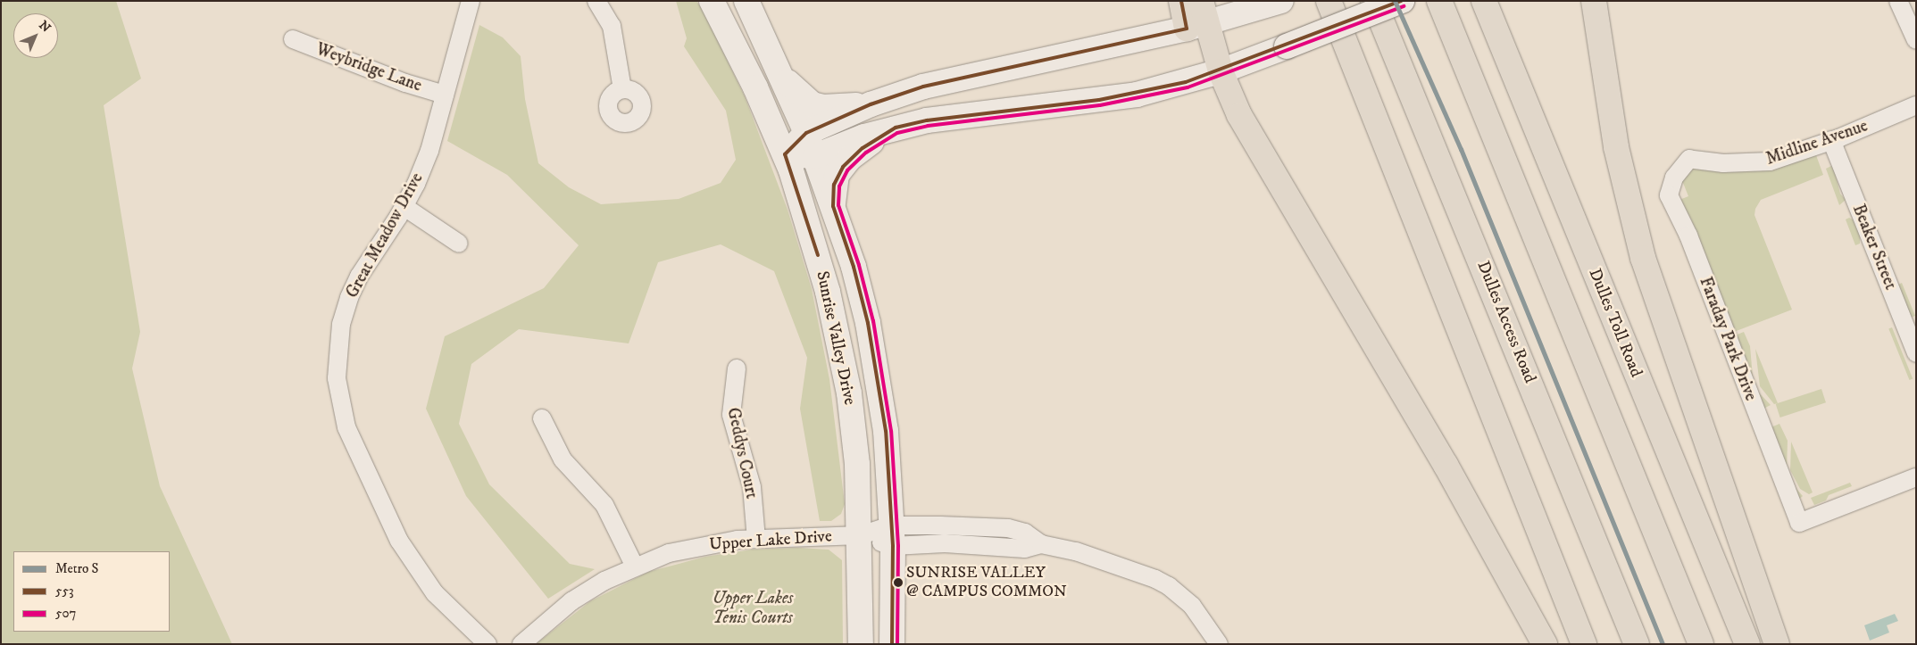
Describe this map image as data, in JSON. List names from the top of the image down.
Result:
{
  "streets": {
    "highway": ["Dulles Access Road", "Dulles Toll Road"],
    "main road": ["Sunrise Valley Drive"],
    "street": [
      "Weybridge Lane",
      "Midline Avenue",
      "Great Meadow Drive",
      "Beaker Street",
      "Faraday Park Drive",
      "Geddys Court",
      "Upper Lake Drive"
    ]
  },
  "crossings": [
    ["Weybridge Lane", "Great Meadow Drive"],
    ["Midline Avenue", "Beaker Street"],
    ["Midline Avenue", "Faraday Park Drive"],
    ["Sunrise Valley Drive", "Upper Lake Drive"],
    ["Geddys Court", "Upper Lake Drive"]
  ],
  "parks": ["Upper Lakes Tenis Courts"],
  "places": ["SUNRISE VALLEY @ CAMPUS COMMON"],
  "lines": ["metro line S", "transit line 553", "transit line 507"],
  "legend": ["Metro S", "553", "507"],
  "north": "top right"
}
